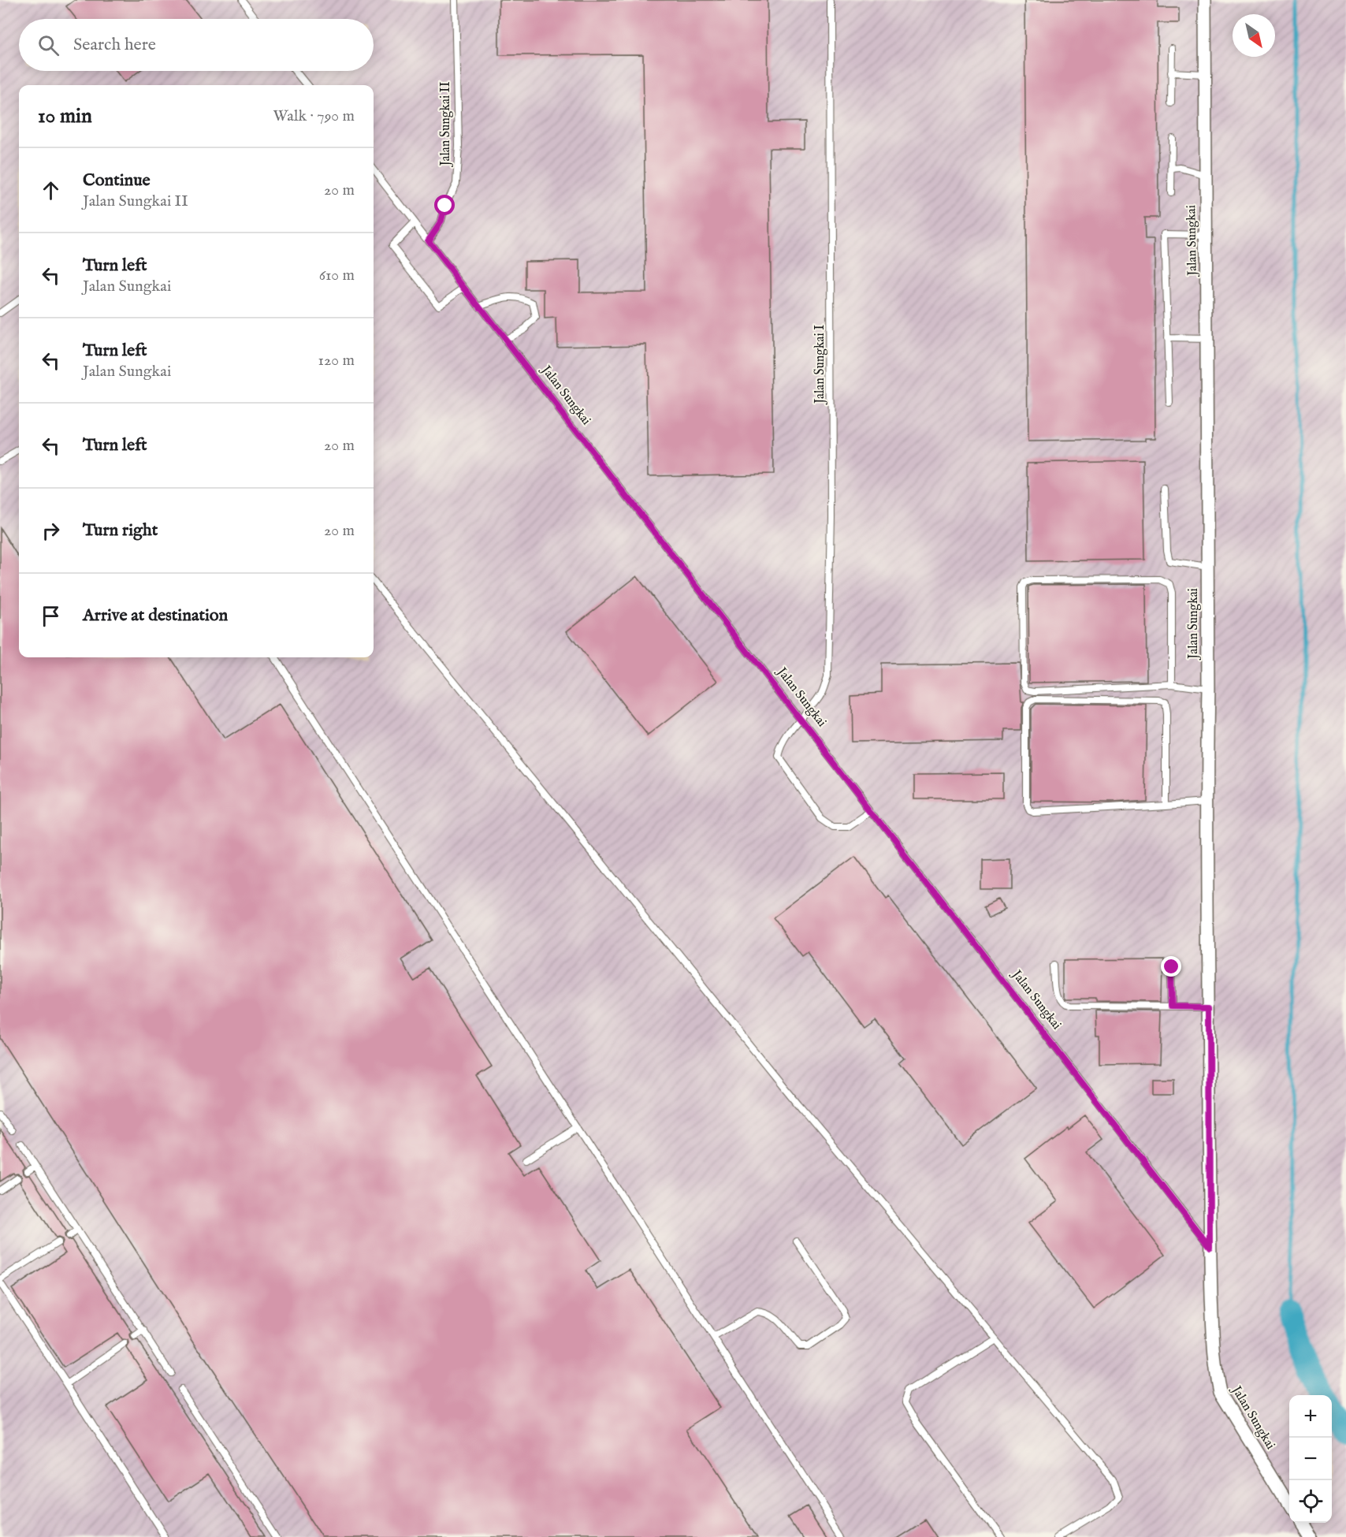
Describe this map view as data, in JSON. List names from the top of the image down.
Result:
{
  "streets": {
    "street": ["Jalan Sungkai"],
    "lane": ["Jalan Sungkai II", "Jalan Sungkai I"]
  },
  "crossings": [
    ["Jalan Sungkai II", "Jalan Sungkai"],
    ["Jalan Sungkai", "Jalan Sungkai I"]
  ],
  "north": "bottom right",
  "page": {
    "search": "Search here",
    "heading": ["10 min", "Walk · 790 m"],
    "list": [
      ["Continue", "Jalan Sungkai II", "20 m"],
      ["Turn left", "Jalan Sungkai", "610 m"],
      ["Turn left", "Jalan Sungkai", "120 m"],
      ["Turn left", "20 m"],
      ["Turn right", "20 m"],
      "Arrive at destination"
    ],
    "map_buttons": ["+", "−"]
  }
}
